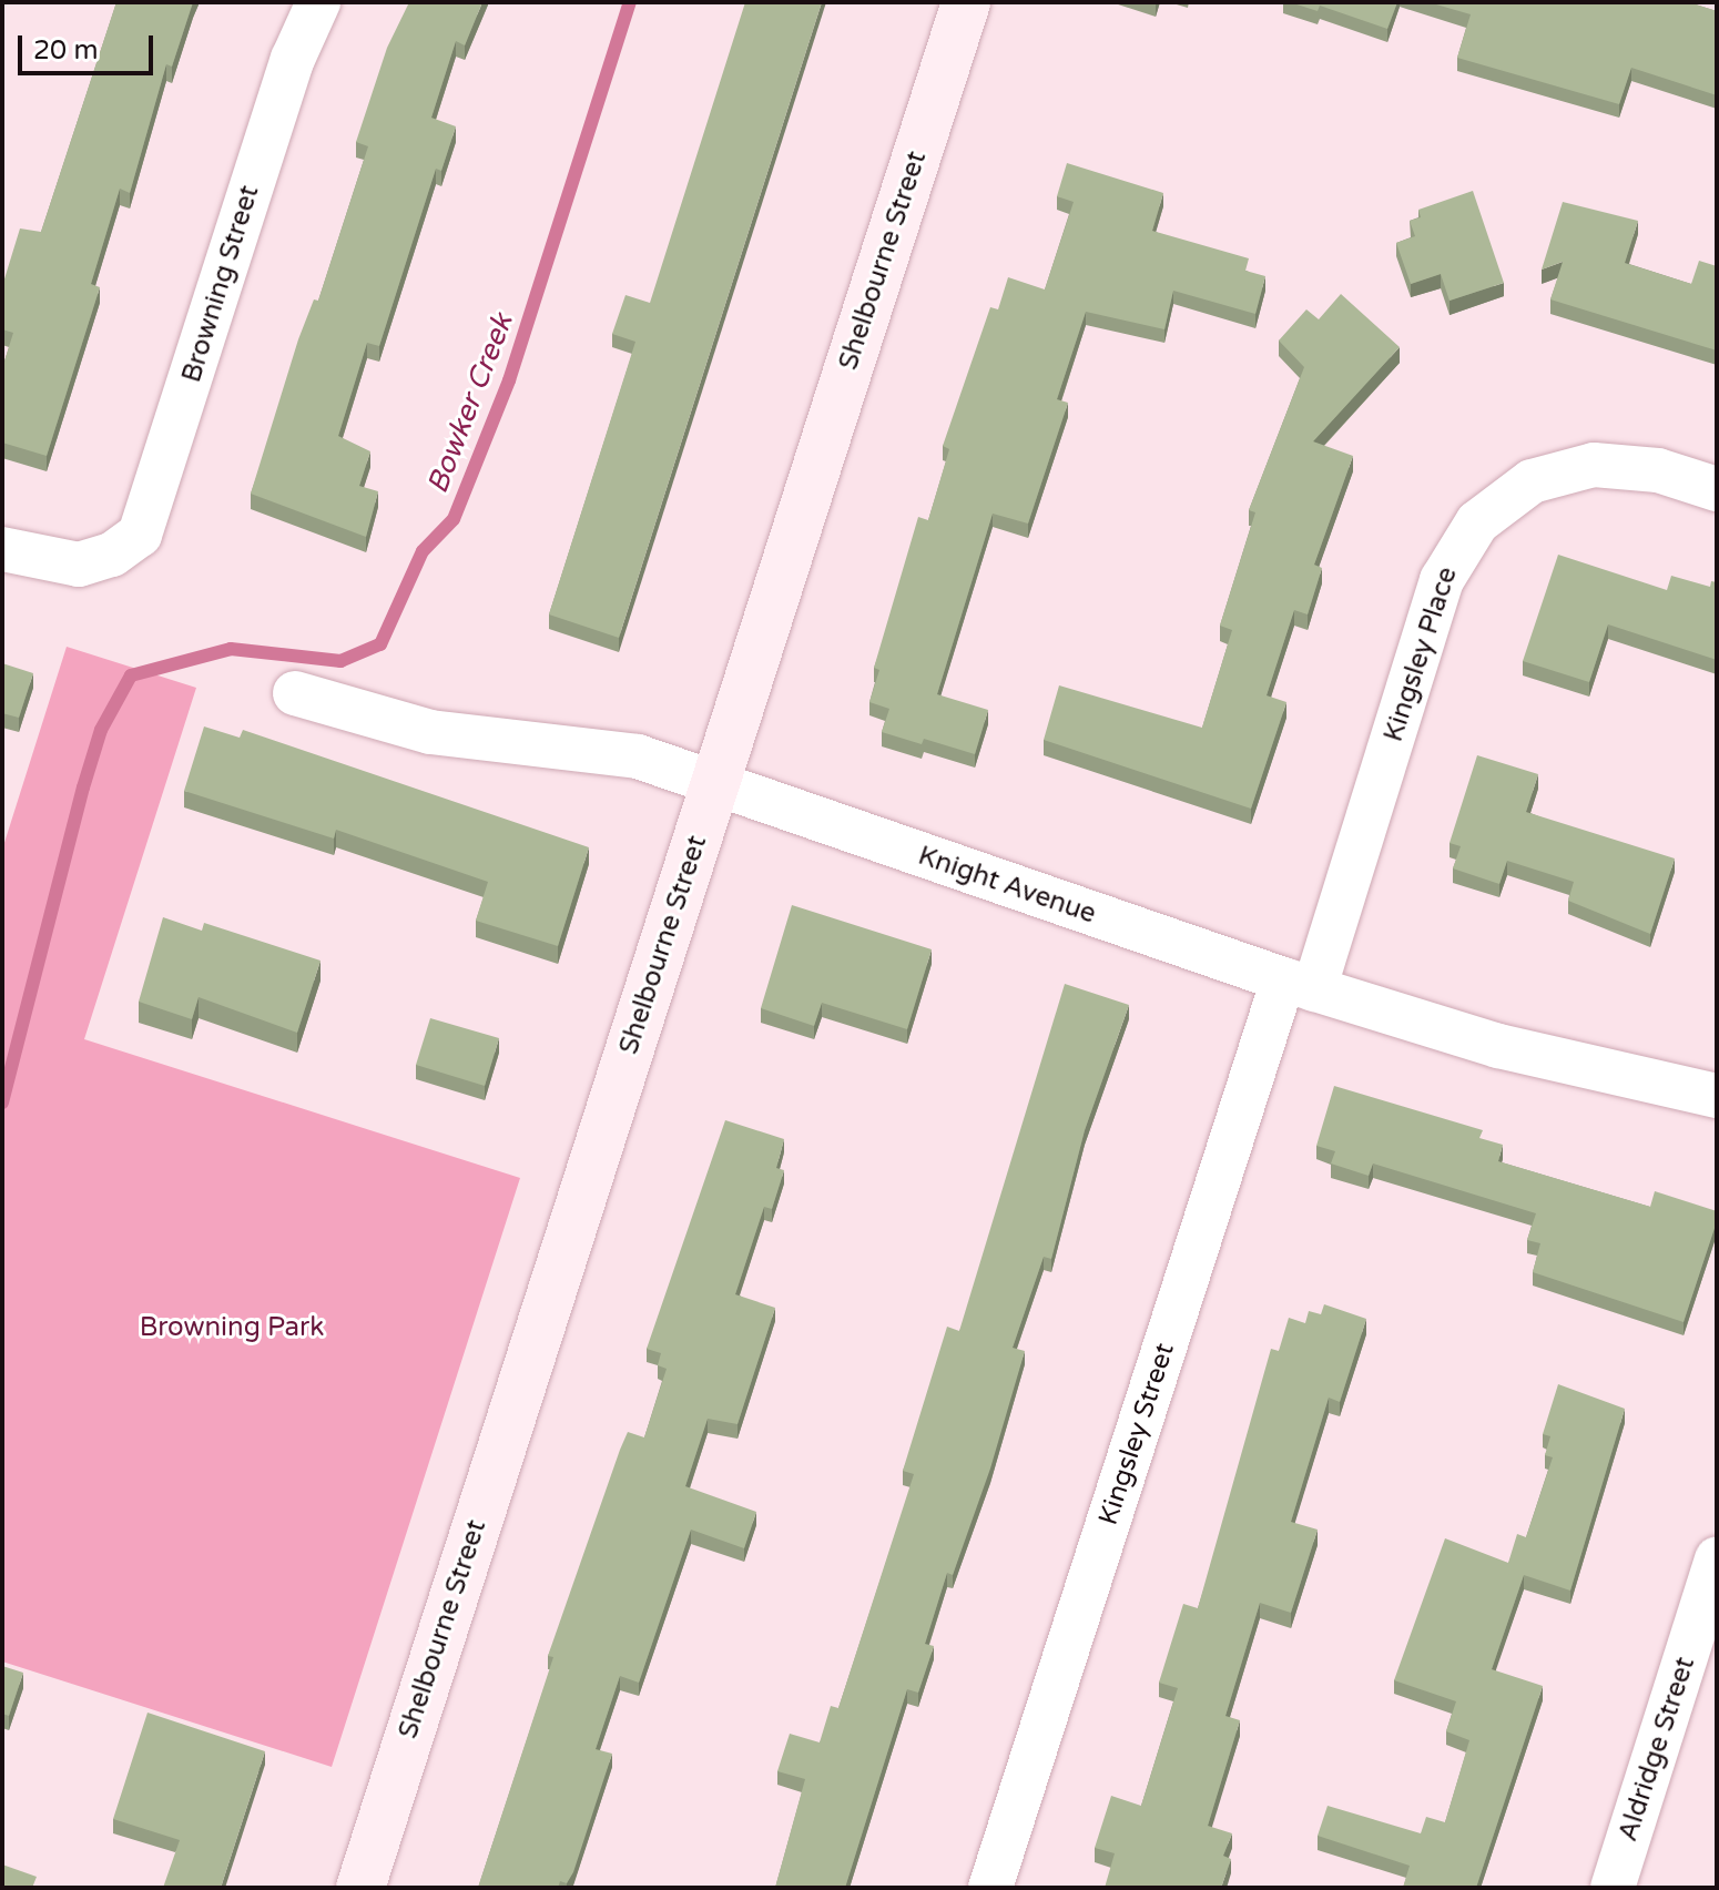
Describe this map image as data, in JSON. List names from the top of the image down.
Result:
{
  "streets": {
    "main road": ["Shelbourne Street"],
    "street": [
      "Browning Street",
      "Kingsley Place",
      "Knight Avenue",
      "Kingsley Street",
      "Aldridge Street"
    ]
  },
  "crossings": [
    ["Shelbourne Street", "Knight Avenue"],
    ["Kingsley Place", "Knight Avenue"],
    ["Kingsley Place", "Kingsley Street"],
    ["Knight Avenue", "Kingsley Street"]
  ],
  "water": ["Bowker Creek"],
  "parks": ["Browning Park"],
  "scale_bar": "20 m"
}
